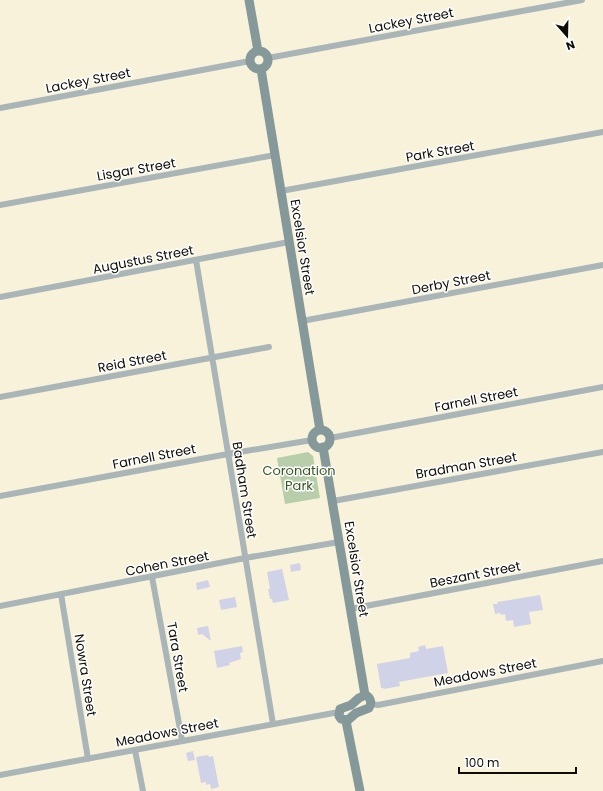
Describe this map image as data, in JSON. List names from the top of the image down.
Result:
{
  "streets": {
    "street": [
      "Lackey Street",
      "Park Street",
      "Lisgar Street",
      "Excelsior Street",
      "Augustus Street",
      "Derby Street",
      "Reid Street",
      "Farnell Street",
      "Bradman Street",
      "Badham Street",
      "Cohen Street",
      "Beszant Street",
      "Tara Street",
      "Meadows Street",
      "Nowra Street"
    ]
  },
  "crossings": [
    ["Lackey Street", "Excelsior Street"],
    ["Park Street", "Excelsior Street"],
    ["Lisgar Street", "Excelsior Street"],
    ["Excelsior Street", "Augustus Street"],
    ["Excelsior Street", "Derby Street"],
    ["Excelsior Street", "Farnell Street"],
    ["Excelsior Street", "Bradman Street"],
    ["Excelsior Street", "Cohen Street"],
    ["Excelsior Street", "Beszant Street"],
    ["Augustus Street", "Badham Street"],
    ["Reid Street", "Badham Street"],
    ["Farnell Street", "Badham Street"],
    ["Badham Street", "Cohen Street"],
    ["Badham Street", "Meadows Street"],
    ["Cohen Street", "Tara Street"],
    ["Cohen Street", "Nowra Street"],
    ["Tara Street", "Meadows Street"],
    ["Meadows Street", "Nowra Street"]
  ],
  "parks": ["Coronation Park"],
  "scale_bar": "100 m",
  "north": "bottom"
}
